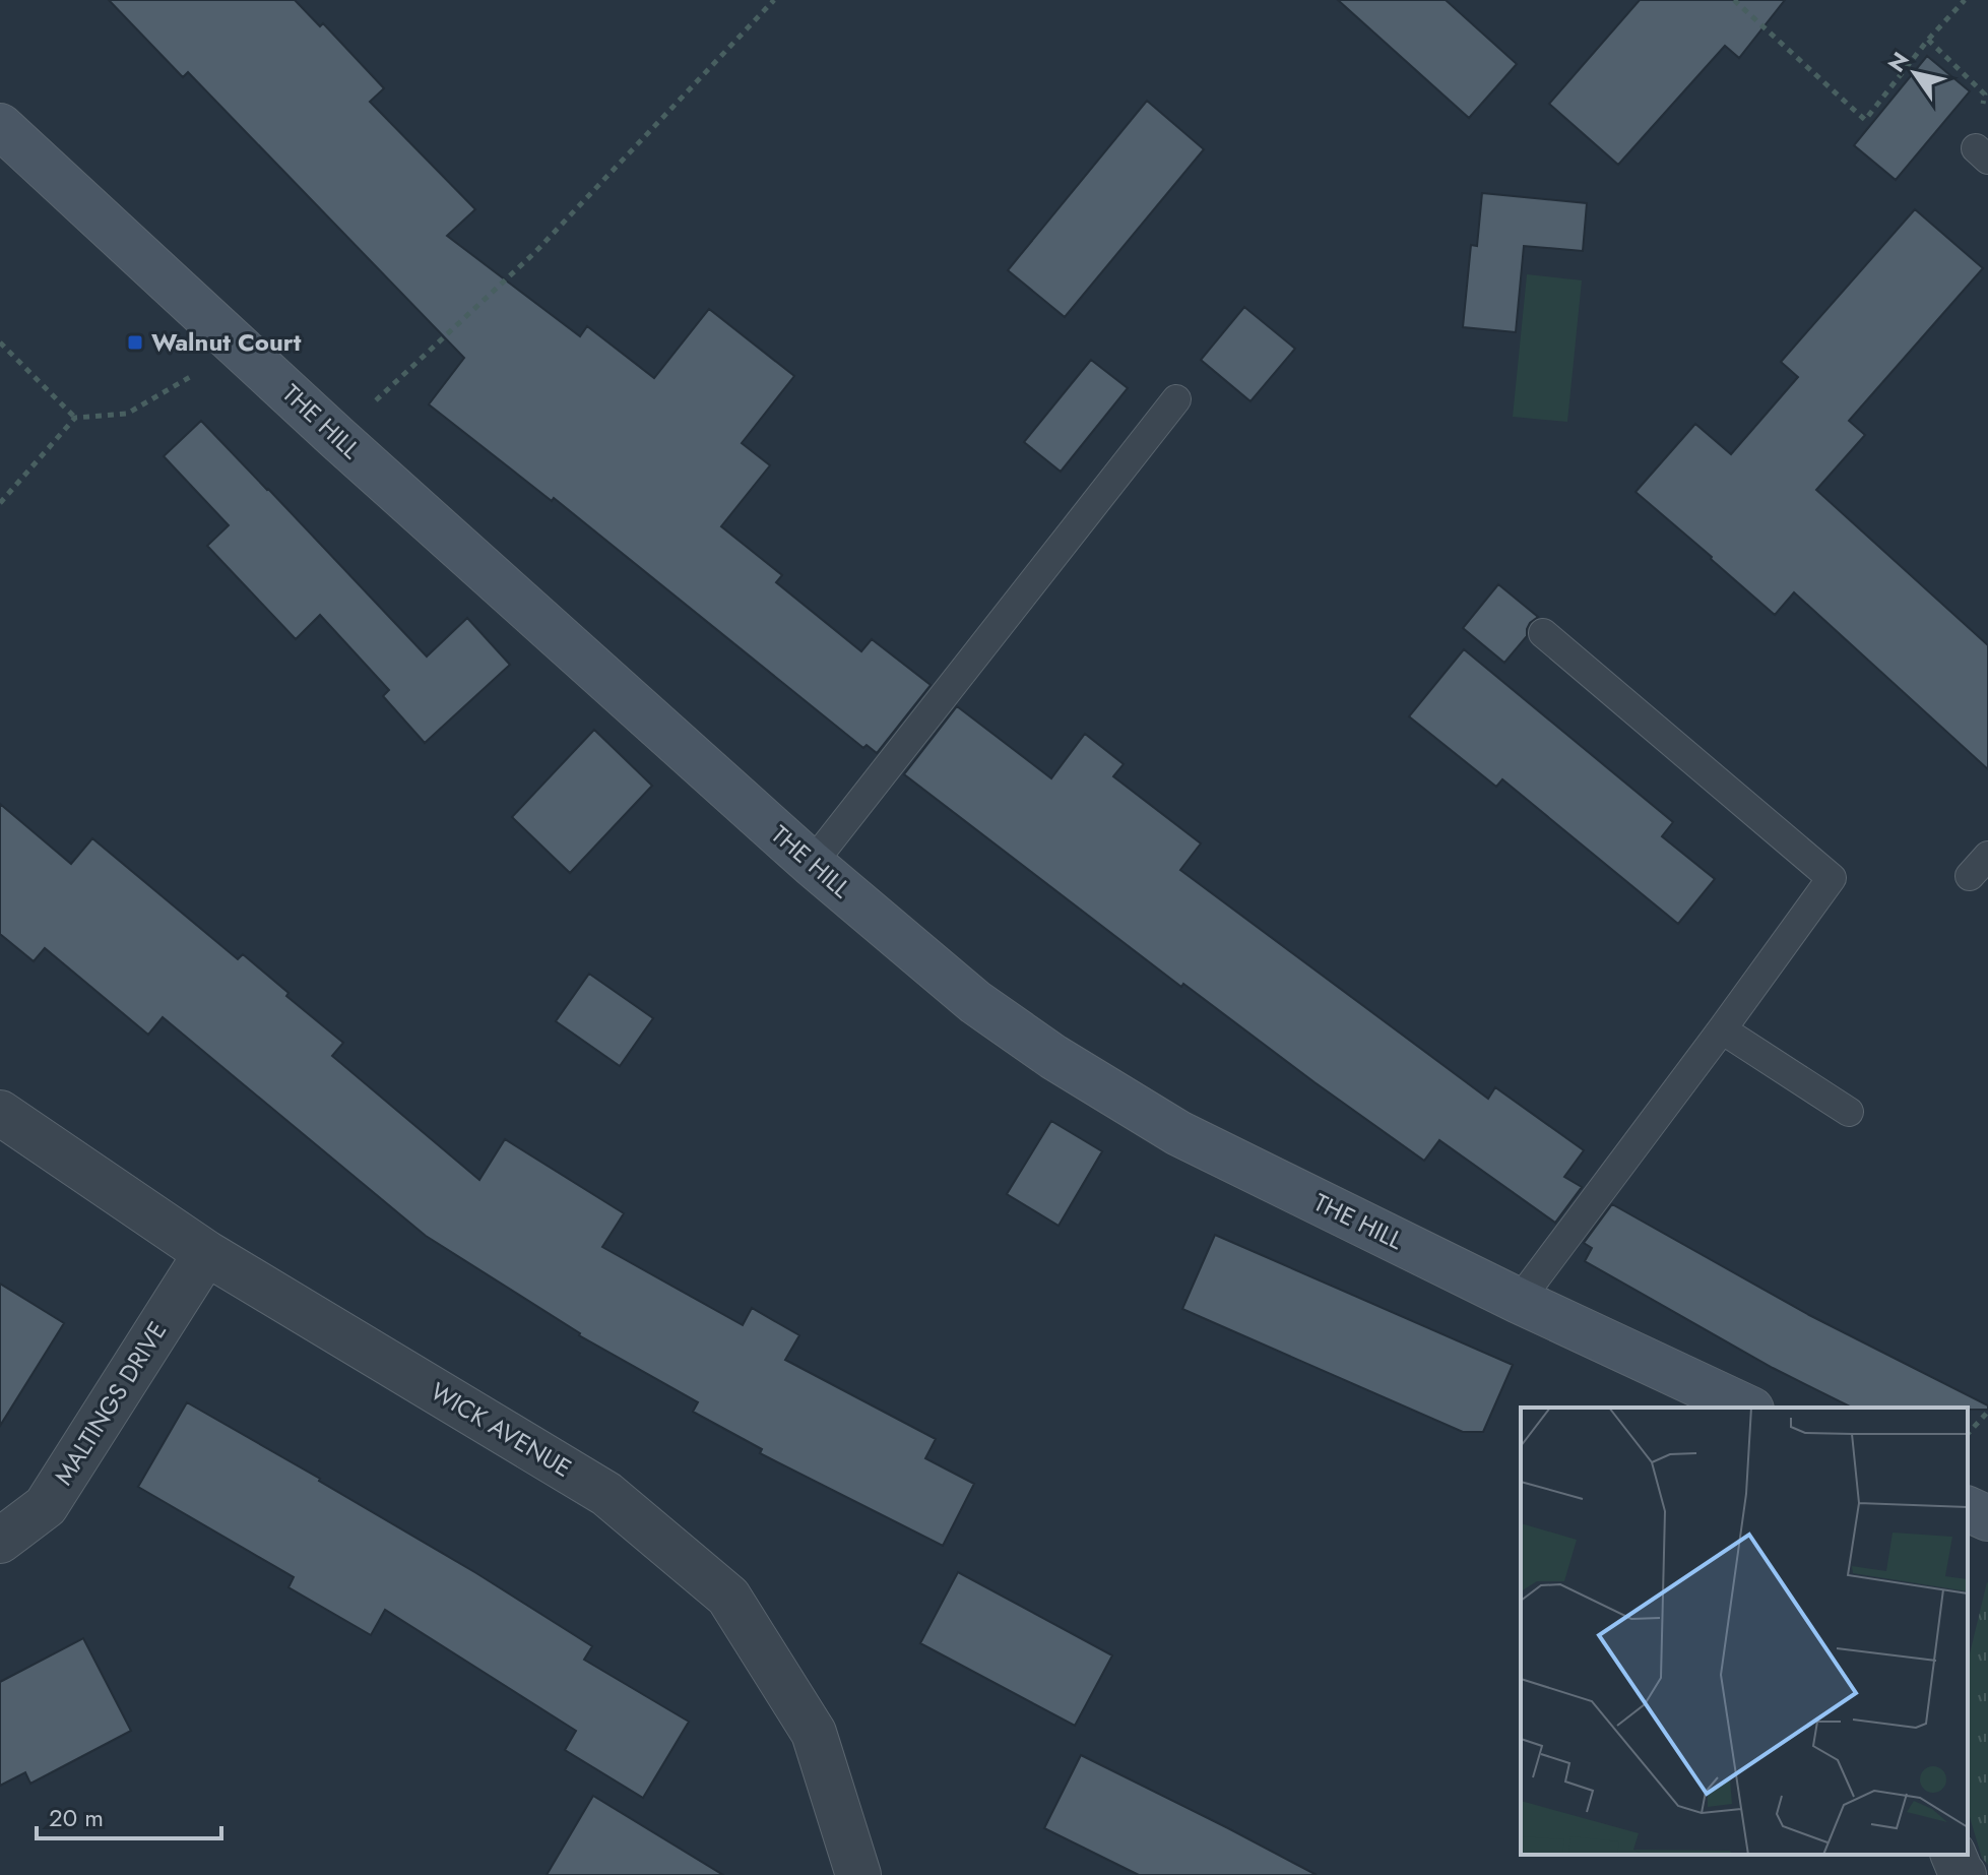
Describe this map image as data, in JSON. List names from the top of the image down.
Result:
{
  "streets": {
    "main road": ["THE HILL"],
    "street": ["MALTINGS DRIVE", "WICK AVENUE"]
  },
  "crossings": [
    ["MALTINGS DRIVE", "WICK AVENUE"]
  ],
  "places": {
    "transit": ["Walnut Court"]
  },
  "scale_bar": "20 m",
  "north": "top left"
}
